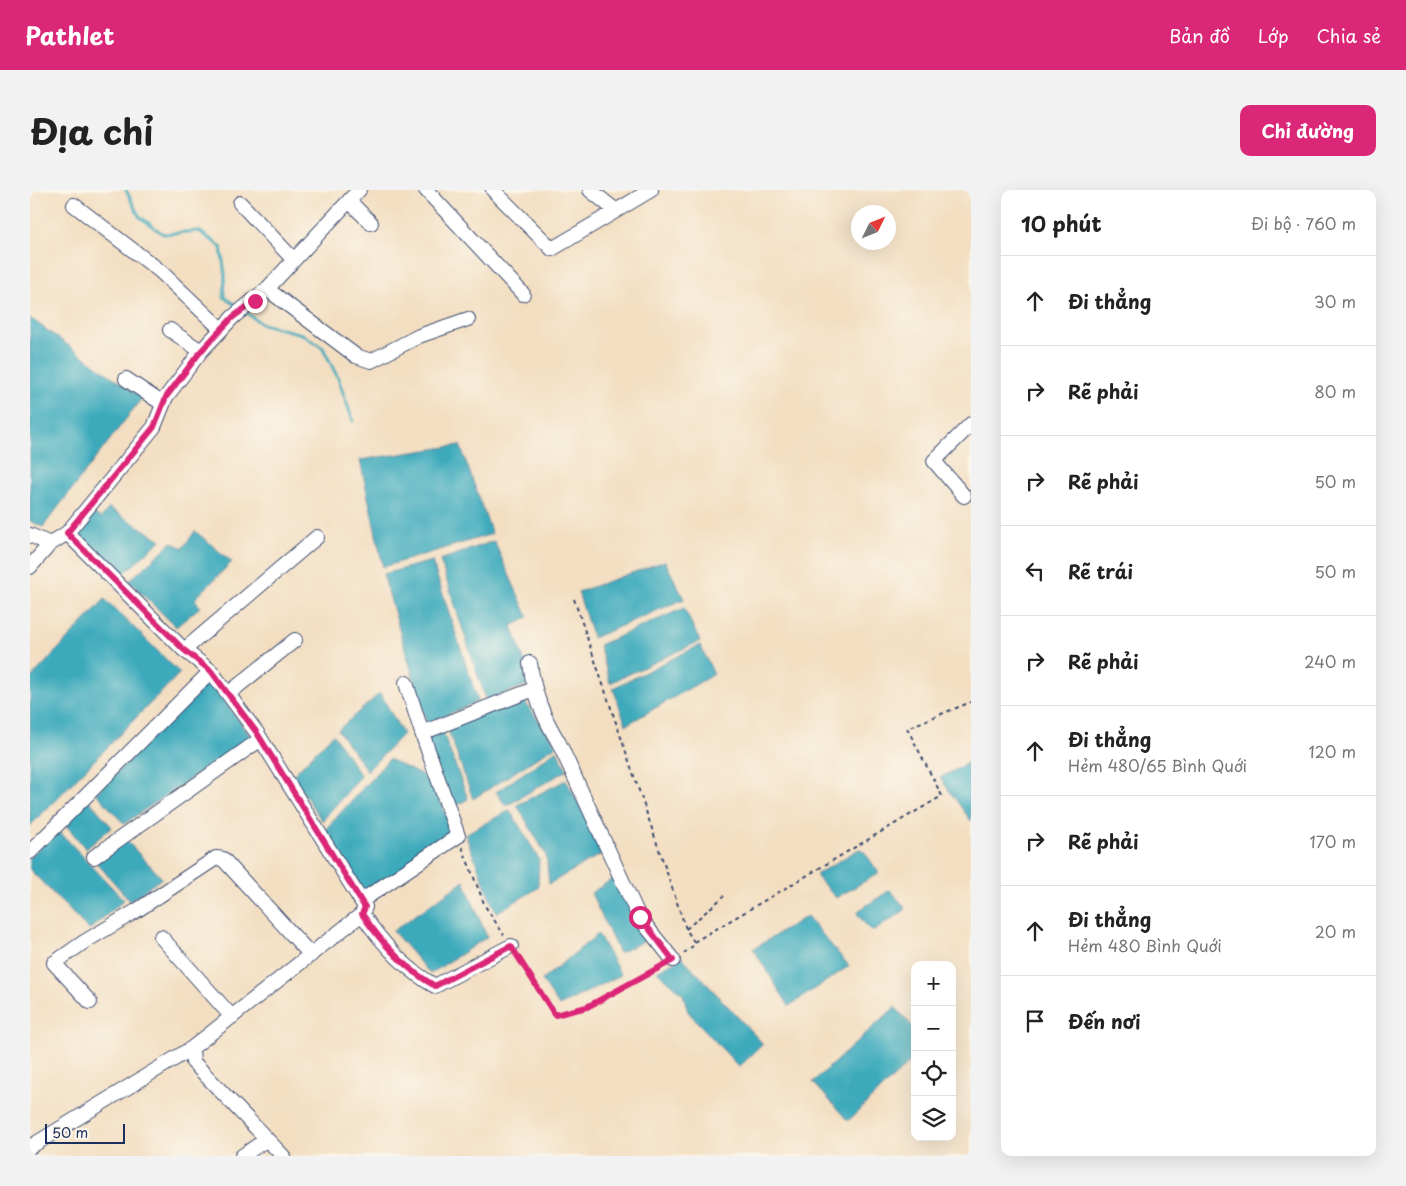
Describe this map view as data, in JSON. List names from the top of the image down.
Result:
{
  "scale_bar": "50 m",
  "north": "top right",
  "page": {
    "header": "Pathlet",
    "nav": ["Bản đồ", "Lớp", "Chia sẻ"],
    "title": "Địa chỉ",
    "buttons": "Chỉ đường",
    "heading": ["10 phút", "Đi bộ · 760 m"],
    "list": [
      ["Đi thẳng", "30 m"],
      ["Rẽ phải", "80 m"],
      ["Rẽ phải", "50 m"],
      ["Rẽ trái", "50 m"],
      ["Rẽ phải", "240 m"],
      ["Đi thẳng", "Hẻm 480/65 Bình Quới", "120 m"],
      ["Rẽ phải", "170 m"],
      ["Đi thẳng", "Hẻm 480 Bình Quới", "20 m"],
      "Đến nơi"
    ],
    "map_buttons": ["+", "−"],
    "scale": "50 m"
  }
}
